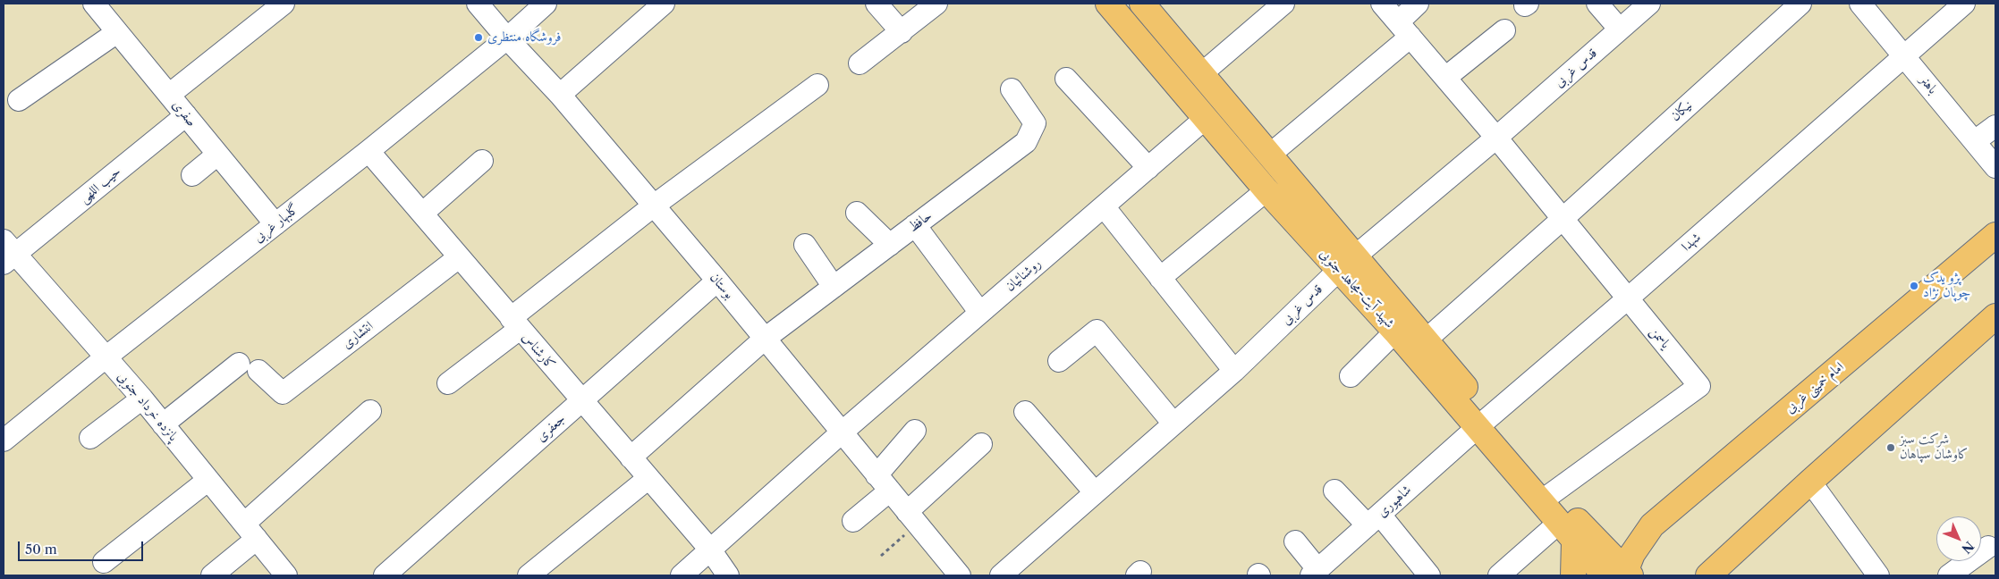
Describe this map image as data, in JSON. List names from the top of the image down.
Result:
{
  "streets": {
    "main road": ["شهید آیت-مجاهد جنوبی", "امام خمینی غربی"],
    "street": [
      "قدس غربی",
      "باهنر",
      "نیکان",
      "صفری",
      "حیب اللهی",
      "حافظ",
      "گلبهار غربی",
      "شهدا",
      "روشنائیان",
      "بوستان",
      "انتشاری",
      "یاسمن",
      "کارشناس",
      "پانزده خرداد جنوبی",
      "جعفری",
      "شاهپوری"
    ]
  },
  "crossings": [
    ["قدس غربی", "شهید آیت-مجاهد جنوبی"],
    ["قدس غربی", "یاسمن"],
    ["باهنر", "شهدا"],
    ["نیکان", "شهید آیت-مجاهد جنوبی"],
    ["نیکان", "یاسمن"],
    ["صفری", "حیب اللهی"],
    ["صفری", "گلبهار غربی"],
    ["حیب اللهی", "پانزده خرداد جنوبی"],
    ["حافظ", "بوستان"],
    ["حافظ", "کارشناس"],
    ["گلبهار غربی", "بوستان"],
    ["گلبهار غربی", "کارشناس"],
    ["گلبهار غربی", "پانزده خرداد جنوبی"],
    ["شهدا", "شهید آیت-مجاهد جنوبی"],
    ["شهدا", "یاسمن"],
    ["شهدا", "شاهپوری"],
    ["روشنائیان", "بوستان"],
    ["روشنائیان", "شهید آیت-مجاهد جنوبی"],
    ["روشنائیان", "کارشناس"],
    ["بوستان", "جعفری"],
    ["شهید آیت-مجاهد جنوبی", "یاسمن"],
    ["شهید آیت-مجاهد جنوبی", "امام خمینی غربی"],
    ["شهید آیت-مجاهد جنوبی", "شاهپوری"],
    ["انتشاری", "کارشناس"],
    ["کارشناس", "جعفری"]
  ],
  "places": ["فروشگاه منتظری", "پژو یدک چوپان نژاد", "شرکت سبز کاوشان سپاهان"],
  "scale_bar": "50 m",
  "north": "bottom right"
}
